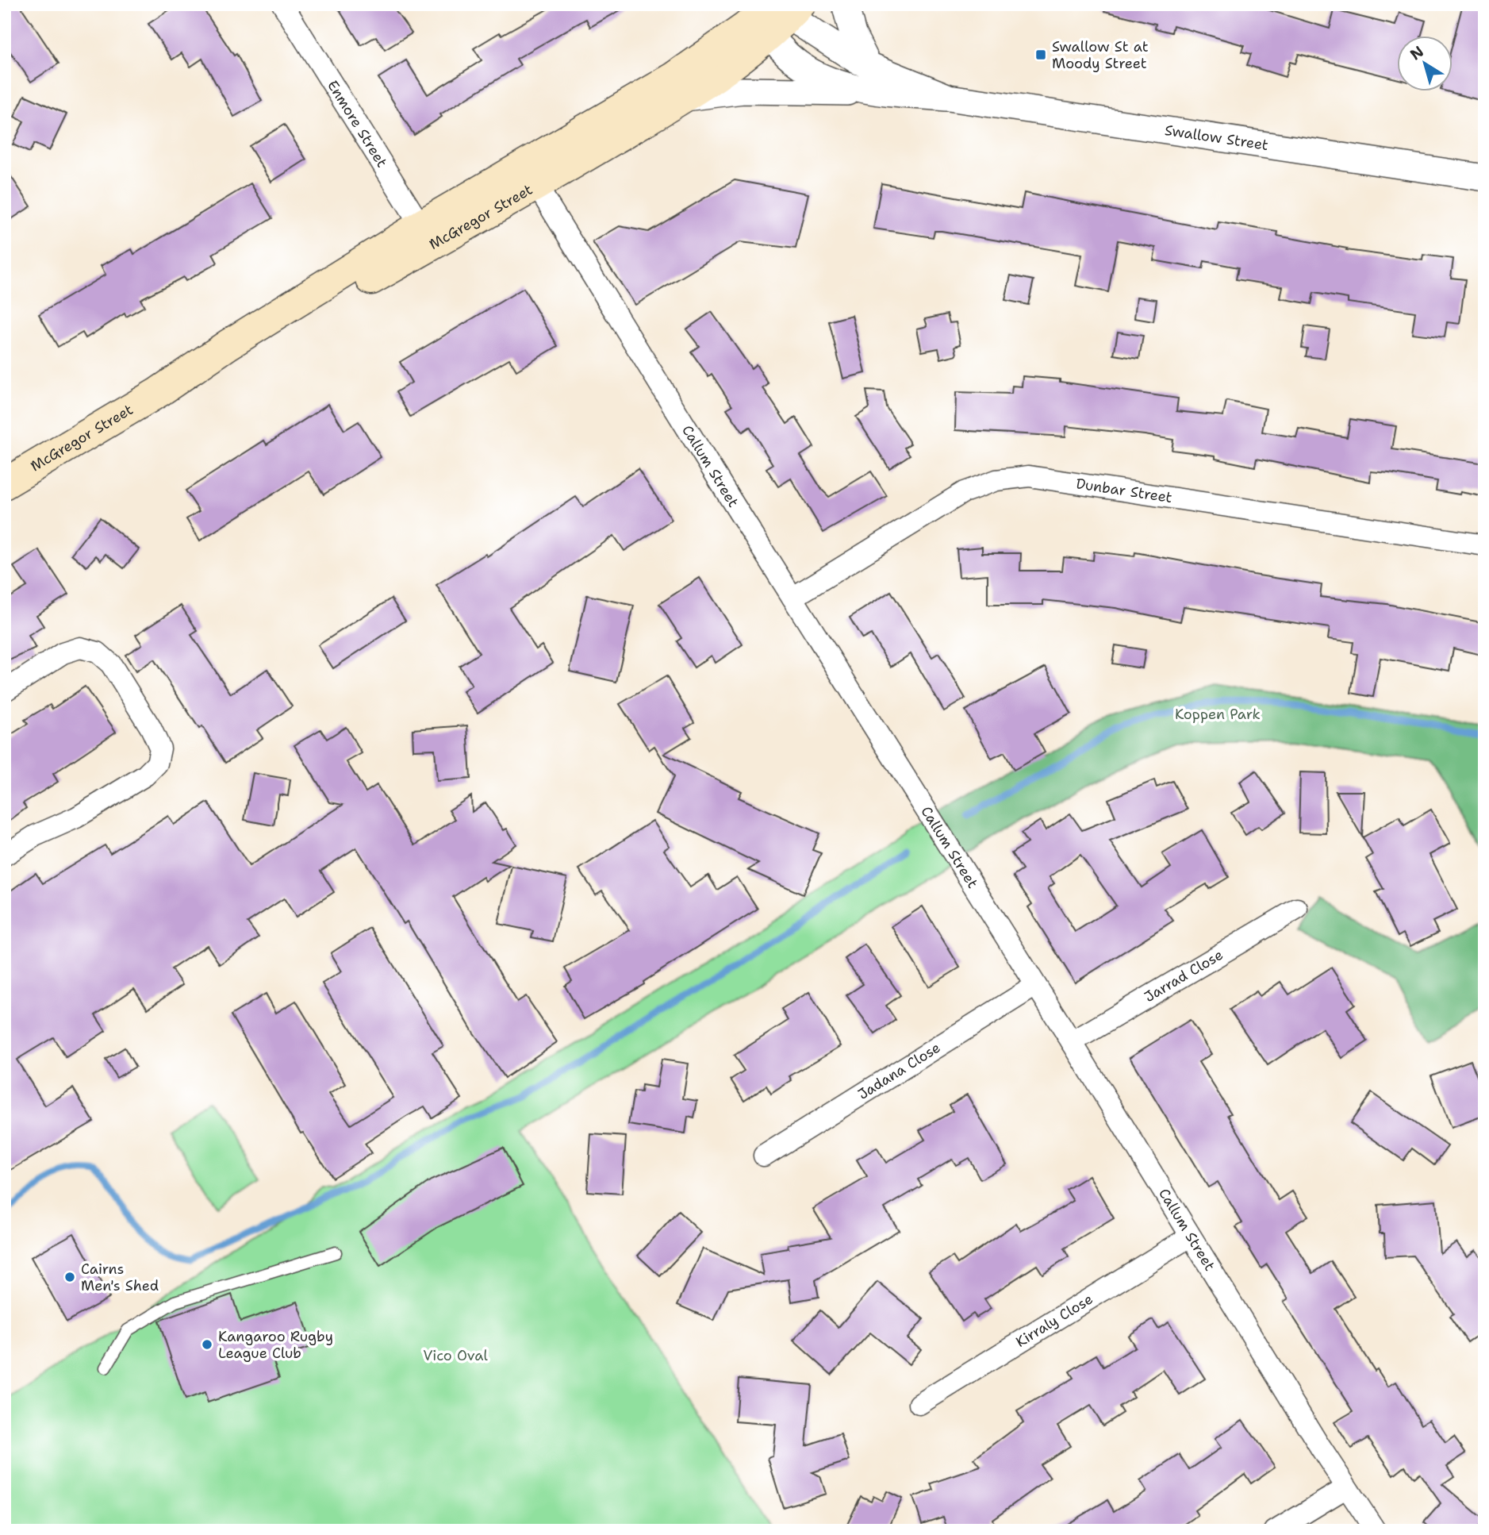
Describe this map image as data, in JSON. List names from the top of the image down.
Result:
{
  "streets": {
    "main road": ["McGregor Street"],
    "street": [
      "Enmore Street",
      "Swallow Street",
      "Callum Street",
      "Dunbar Street",
      "Jarrad Close",
      "Jadana Close",
      "Kirraly Close"
    ]
  },
  "crossings": [
    ["Enmore Street", "McGregor Street"],
    ["Swallow Street", "McGregor Street"],
    ["McGregor Street", "Callum Street"],
    ["Callum Street", "Dunbar Street"],
    ["Callum Street", "Jarrad Close"],
    ["Callum Street", "Jadana Close"],
    ["Callum Street", "Kirraly Close"]
  ],
  "parks": ["Koppen Park", "Vico Oval"],
  "places": {
    "transit": ["Swallow St at Moody Street"],
    "other": ["Cairns Men's Shed", "Kangaroo Rugby League Club"]
  },
  "north": "top left"
}
